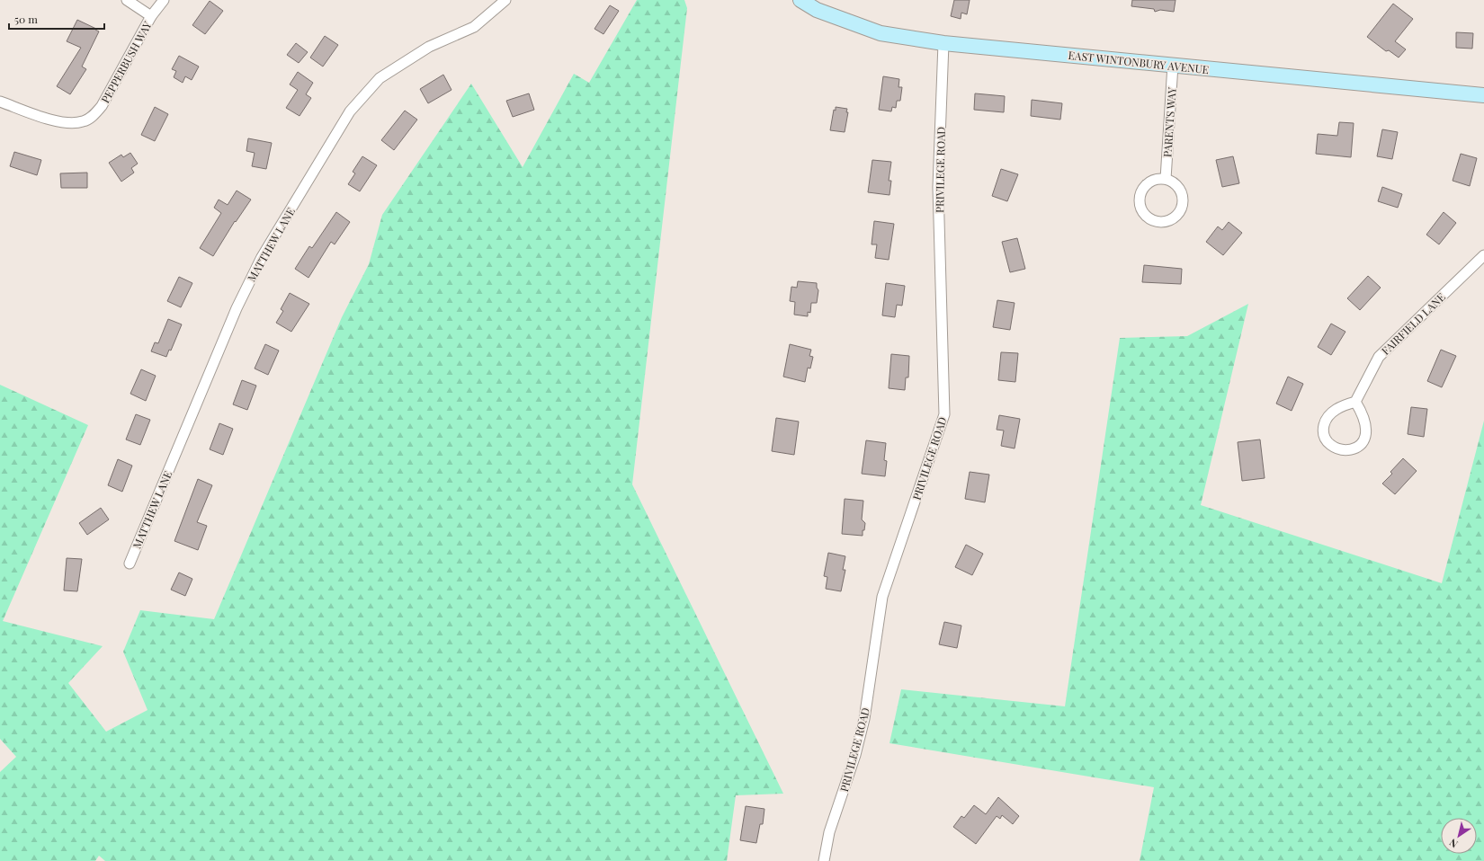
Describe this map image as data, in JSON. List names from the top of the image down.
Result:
{
  "streets": {
    "main road": ["EAST WINTONBURY AVENUE"],
    "street": [
      "PEPPERBUSH WAY",
      "PARENTS WAY",
      "PRIVILEGE ROAD",
      "MATTHEW LANE",
      "FAIRFIELD LANE"
    ]
  },
  "crossings": [
    ["EAST WINTONBURY AVENUE", "PARENTS WAY"],
    ["EAST WINTONBURY AVENUE", "PRIVILEGE ROAD"]
  ],
  "scale_bar": "50 m",
  "north": "bottom left"
}
